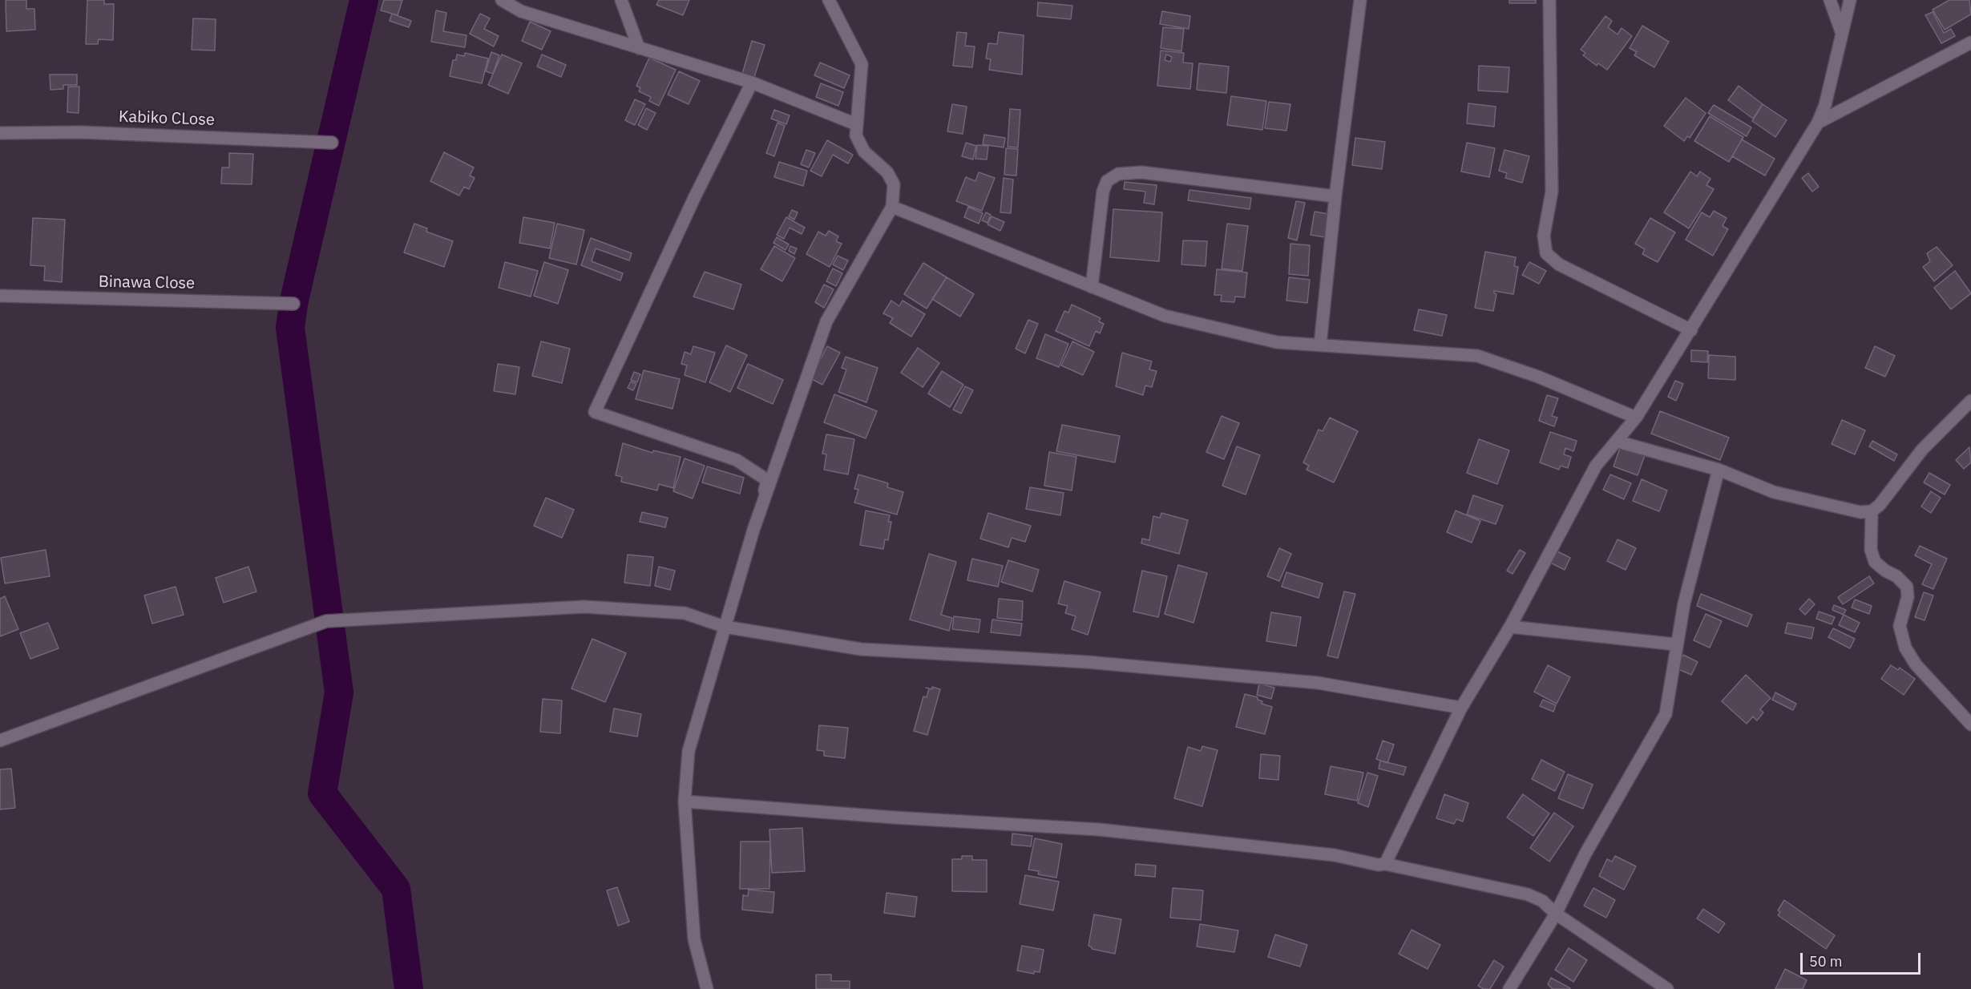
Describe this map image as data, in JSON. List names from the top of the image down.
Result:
{
  "streets": {
    "street": ["Kabiko CLose", "Binawa Close"]
  },
  "scale_bar": "50 m"
}
